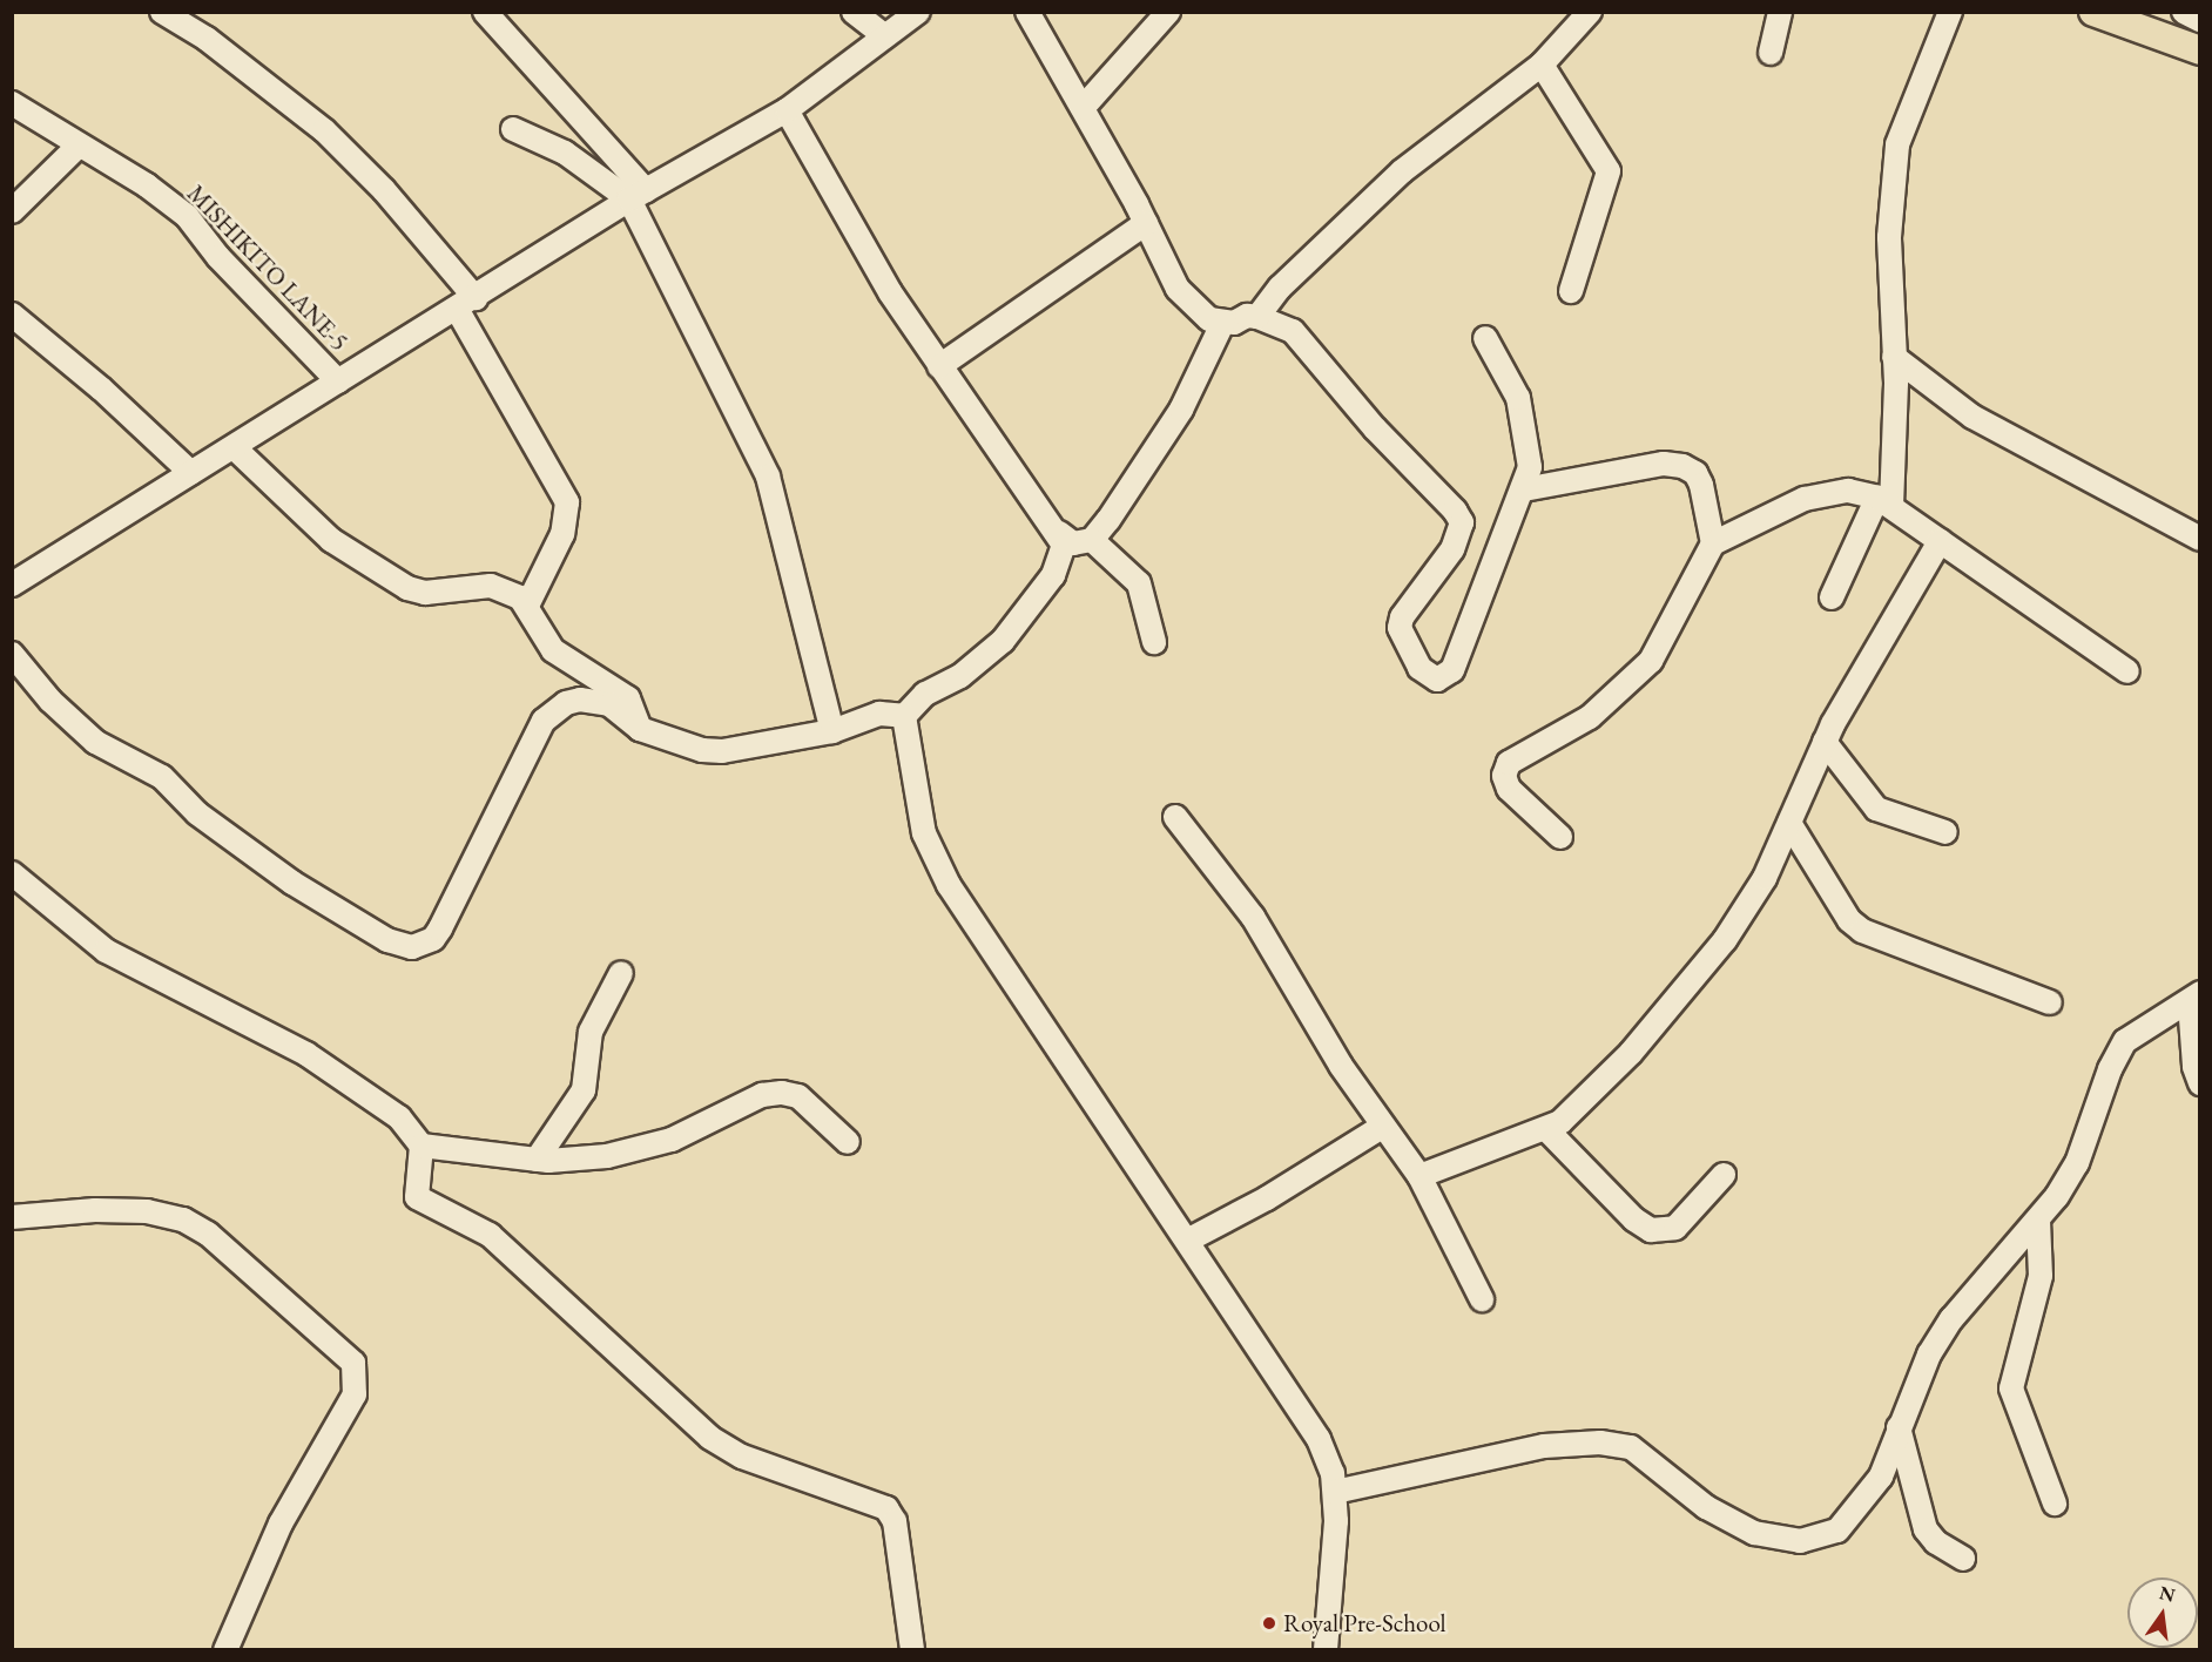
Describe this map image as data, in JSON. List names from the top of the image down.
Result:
{
  "streets": {
    "street": ["MISHIKITO LANE-5"]
  },
  "places": ["Royal Pre-School"],
  "north": "top"
}
